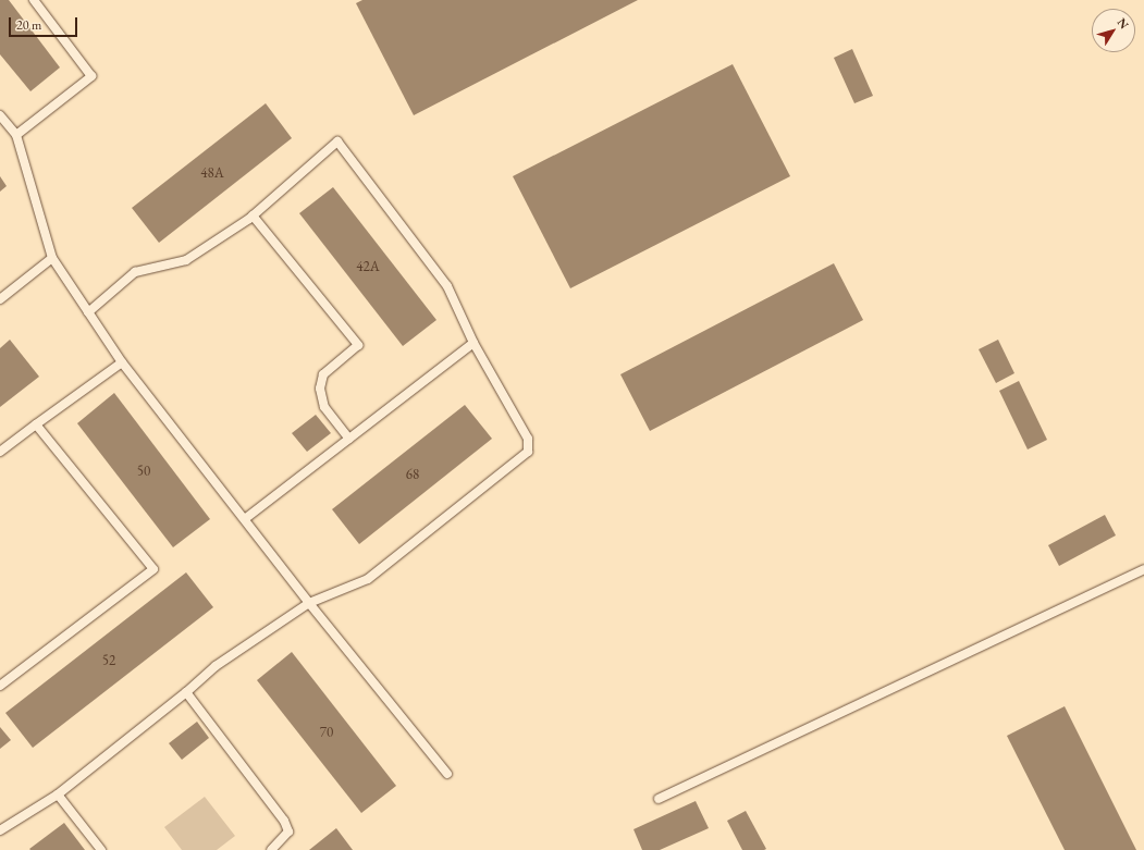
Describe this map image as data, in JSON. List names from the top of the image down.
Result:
{
  "house_numbers": [
    "48А",
    "42А",
    "50",
    "68",
    "52",
    "70"
  ],
  "scale_bar": "20 m",
  "north": "top right"
}
